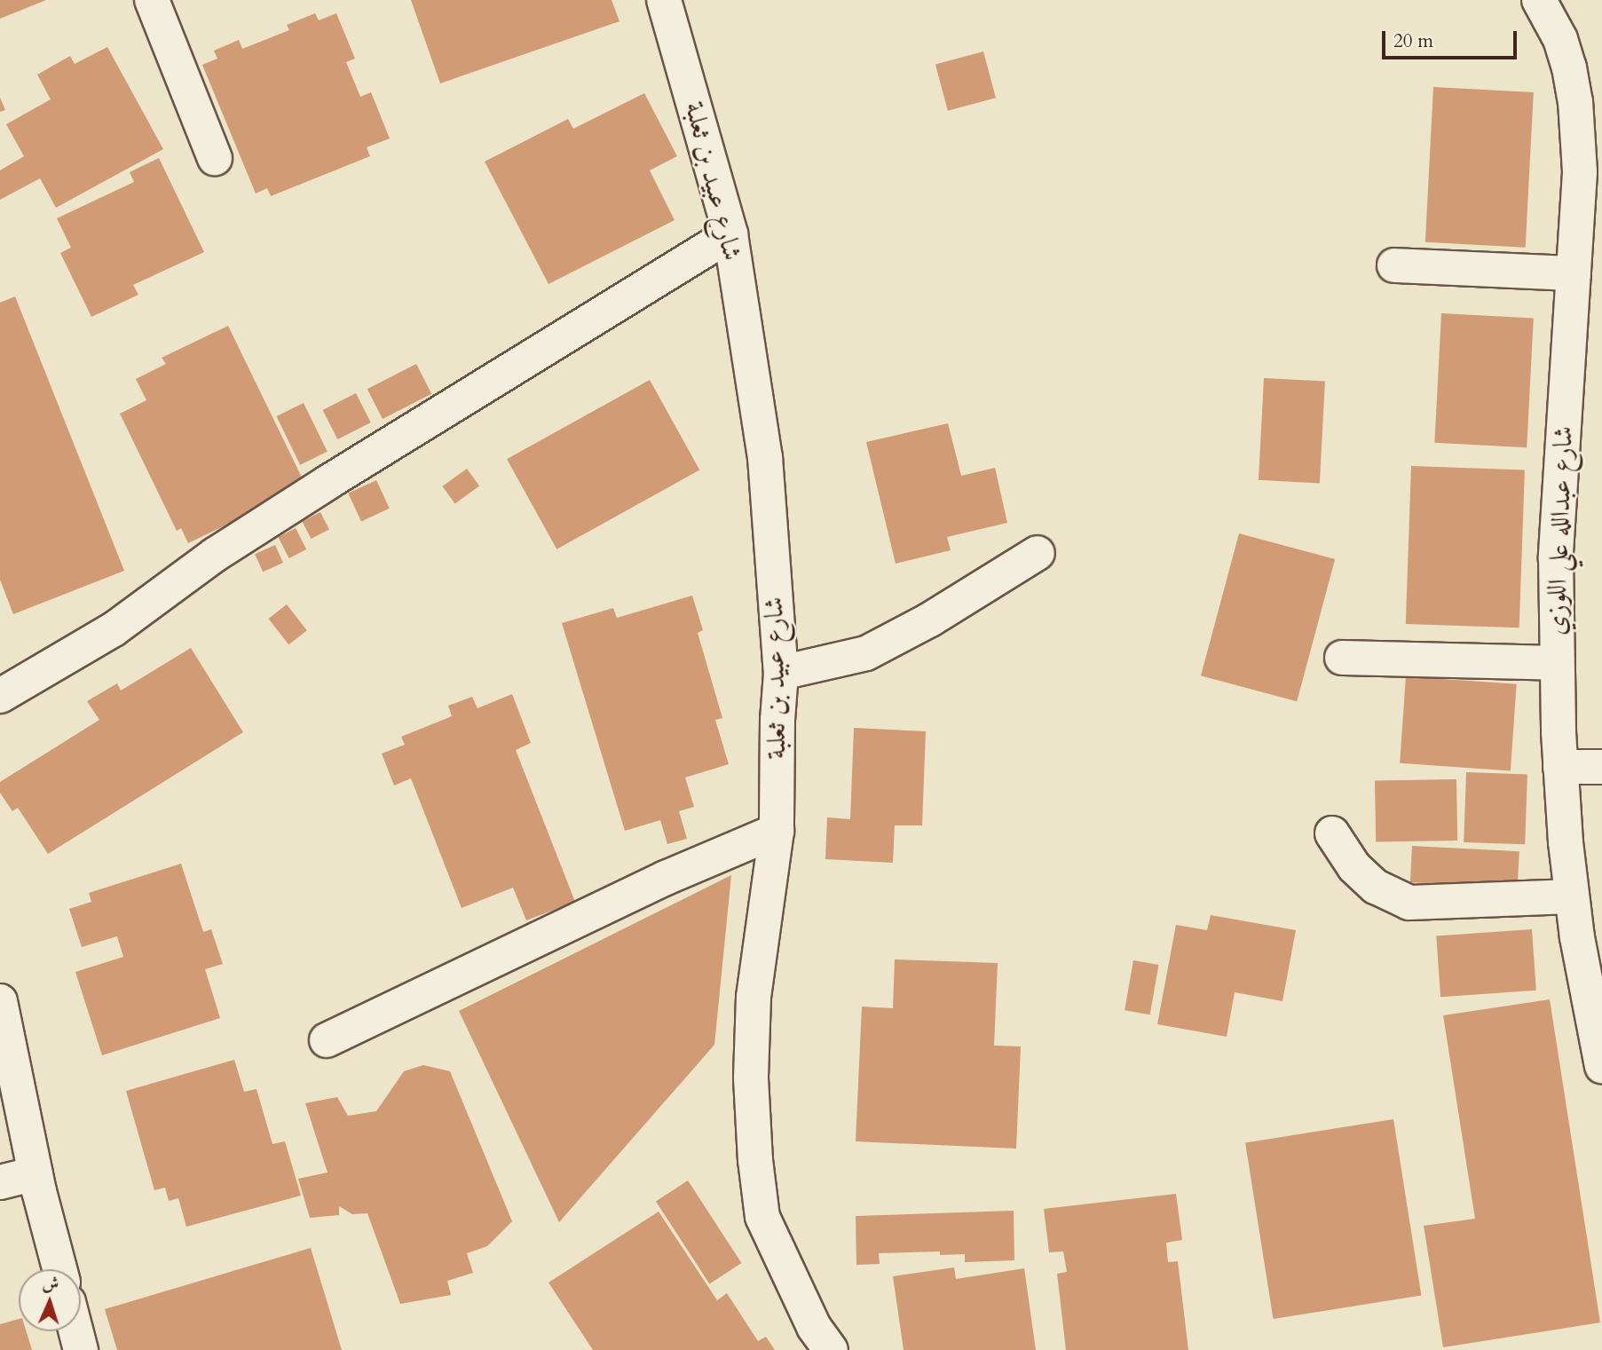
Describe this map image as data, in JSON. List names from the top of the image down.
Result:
{
  "streets": {
    "street": ["شارع عبيد بن ثعلبة", "شارع عبدالله علي اللوزي"]
  },
  "scale_bar": "20 m",
  "north": "top"
}
